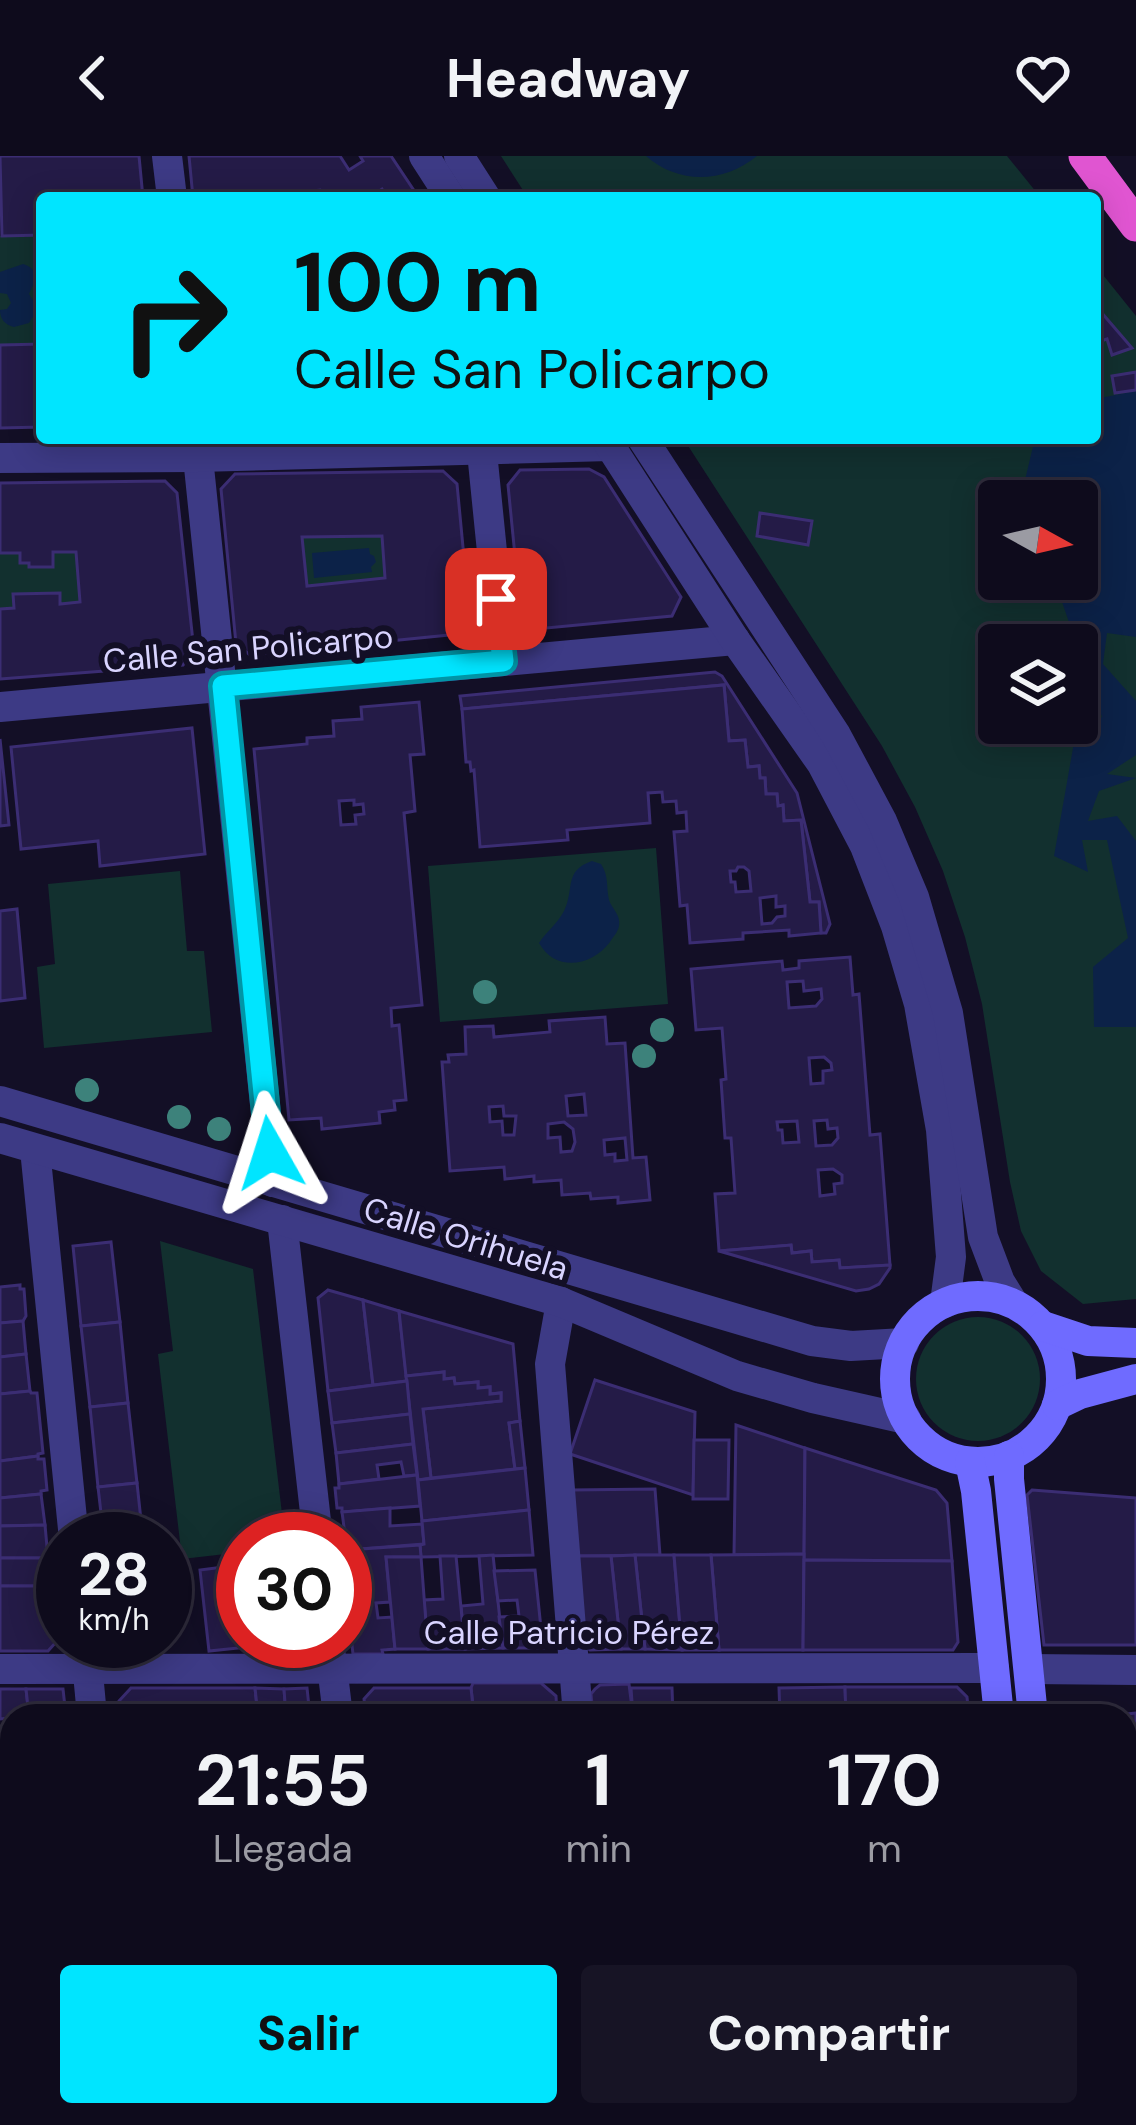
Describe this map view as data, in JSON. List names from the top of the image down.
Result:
{
  "streets": {
    "street": ["Calle San Policarpo", "Calle Orihuela", "Calle Patricio Pérez"]
  },
  "north": "right",
  "page": {
    "header": "Headway",
    "turn": ["100 m", "Calle San Policarpo"],
    "speed": "28 km/h",
    "limit": "30",
    "eta": [
      "21:55",
      "Llegada",
      "1",
      "min",
      "170",
      "m"
    ],
    "buttons": ["Salir", "Compartir"]
  }
}
